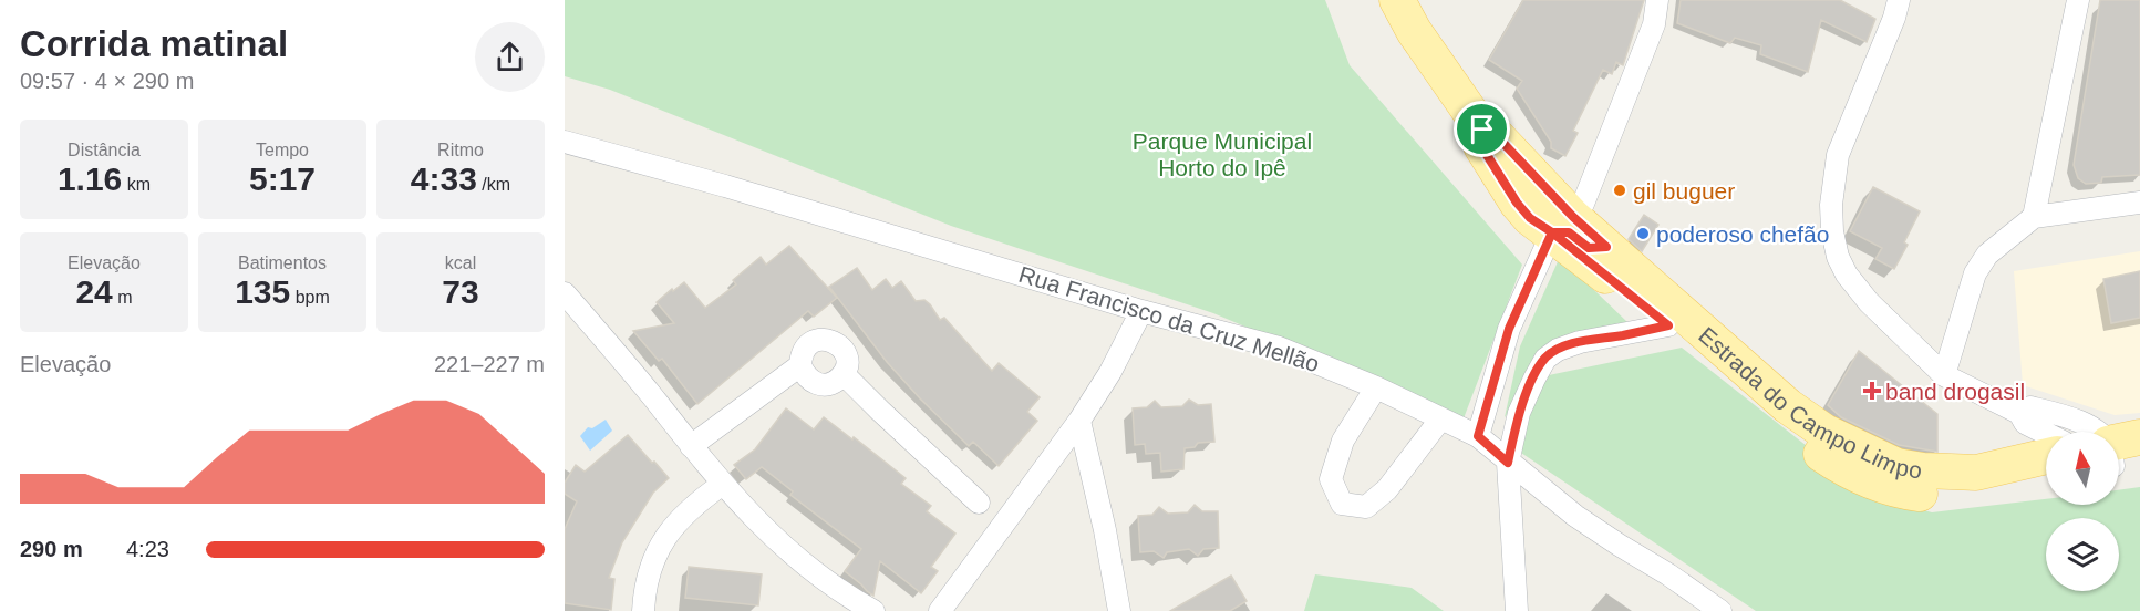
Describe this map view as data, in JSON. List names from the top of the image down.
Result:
{
  "streets": {
    "main road": ["Estrada do Campo Limpo"],
    "street": ["Rua Francisco da Cruz Mellão"]
  },
  "parks": ["Parque Municipal Horto do Ipê"],
  "places": {
    "other": ["gil buguer", "poderoso chefão"],
    "health": ["band drogasil"]
  },
  "north": "top",
  "page": {
    "heading": ["Corrida matinal", "09:57 · 4 × 290 m"],
    "stats": [
      ["Distância", "1.16 km"],
      ["Tempo", "5:17"],
      ["Ritmo", "4:33 /km"],
      ["Elevação", "24 m"],
      ["Batimentos", "135 bpm"],
      ["kcal", "73"]
    ],
    "chart": ["Elevação", "221–227 m"],
    "list": [
      {
        "name": "290 m",
        "note": "4:23"
      }
    ]
  }
}
